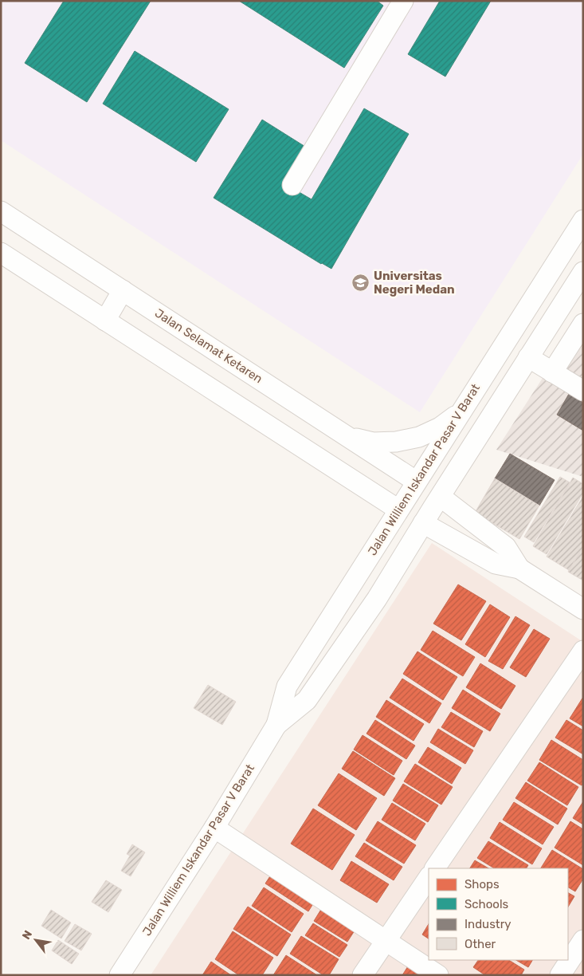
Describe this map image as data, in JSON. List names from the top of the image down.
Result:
{
  "streets": {
    "street": ["Jalan Selamat Ketaren", "Jalan Williem Iskandar Pasar V Barat"]
  },
  "crossings": [
    ["Jalan Selamat Ketaren", "Jalan Williem Iskandar Pasar V Barat"]
  ],
  "places": {
    "school or university": ["Universitas Negeri Medan"]
  },
  "legend": [
    "Shops",
    "Schools",
    "Industry",
    "Other"
  ],
  "north": "top left"
}
